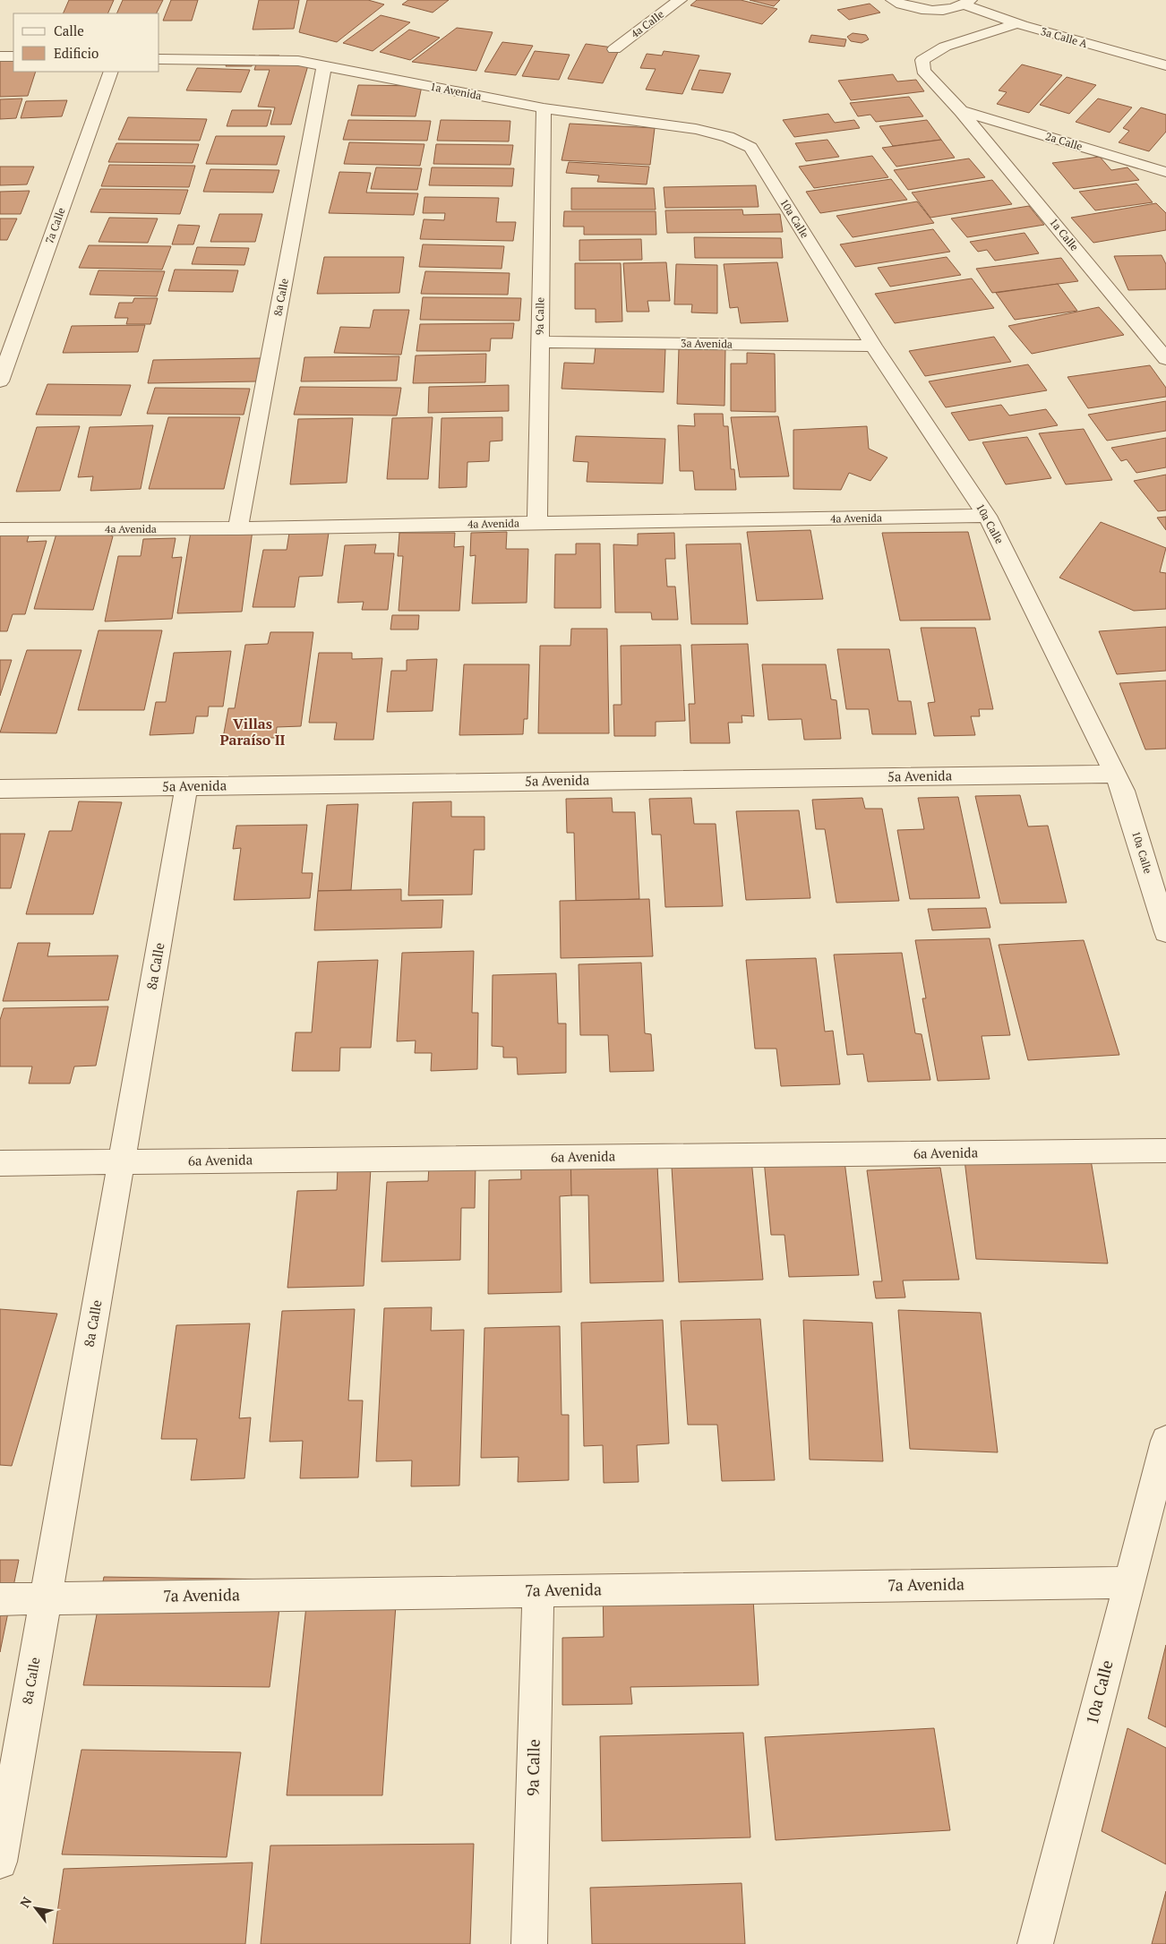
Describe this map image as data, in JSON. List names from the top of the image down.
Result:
{
  "streets": {
    "street": [
      "4a Calle",
      "3a Calle A",
      "1a Avenida",
      "2a Calle",
      "10a Calle",
      "7a Calle",
      "1a Calle",
      "8a Calle",
      "9a Calle",
      "3a Avenida",
      "4a Avenida",
      "5a Avenida",
      "6a Avenida",
      "7a Avenida"
    ]
  },
  "crossings": [
    ["3a Calle A", "1a Calle"],
    ["1a Avenida", "10a Calle"],
    ["1a Avenida", "8a Calle"],
    ["1a Avenida", "9a Calle"],
    ["2a Calle", "1a Calle"],
    ["10a Calle", "3a Avenida"],
    ["10a Calle", "4a Avenida"],
    ["10a Calle", "5a Avenida"],
    ["10a Calle", "7a Avenida"],
    ["8a Calle", "4a Avenida"],
    ["8a Calle", "5a Avenida"],
    ["8a Calle", "6a Avenida"],
    ["8a Calle", "7a Avenida"],
    ["9a Calle", "3a Avenida"],
    ["9a Calle", "4a Avenida"],
    ["9a Calle", "7a Avenida"]
  ],
  "districts": ["Villas Paraíso II"],
  "legend": ["Calle", "Edificio"],
  "north": "top left"
}
